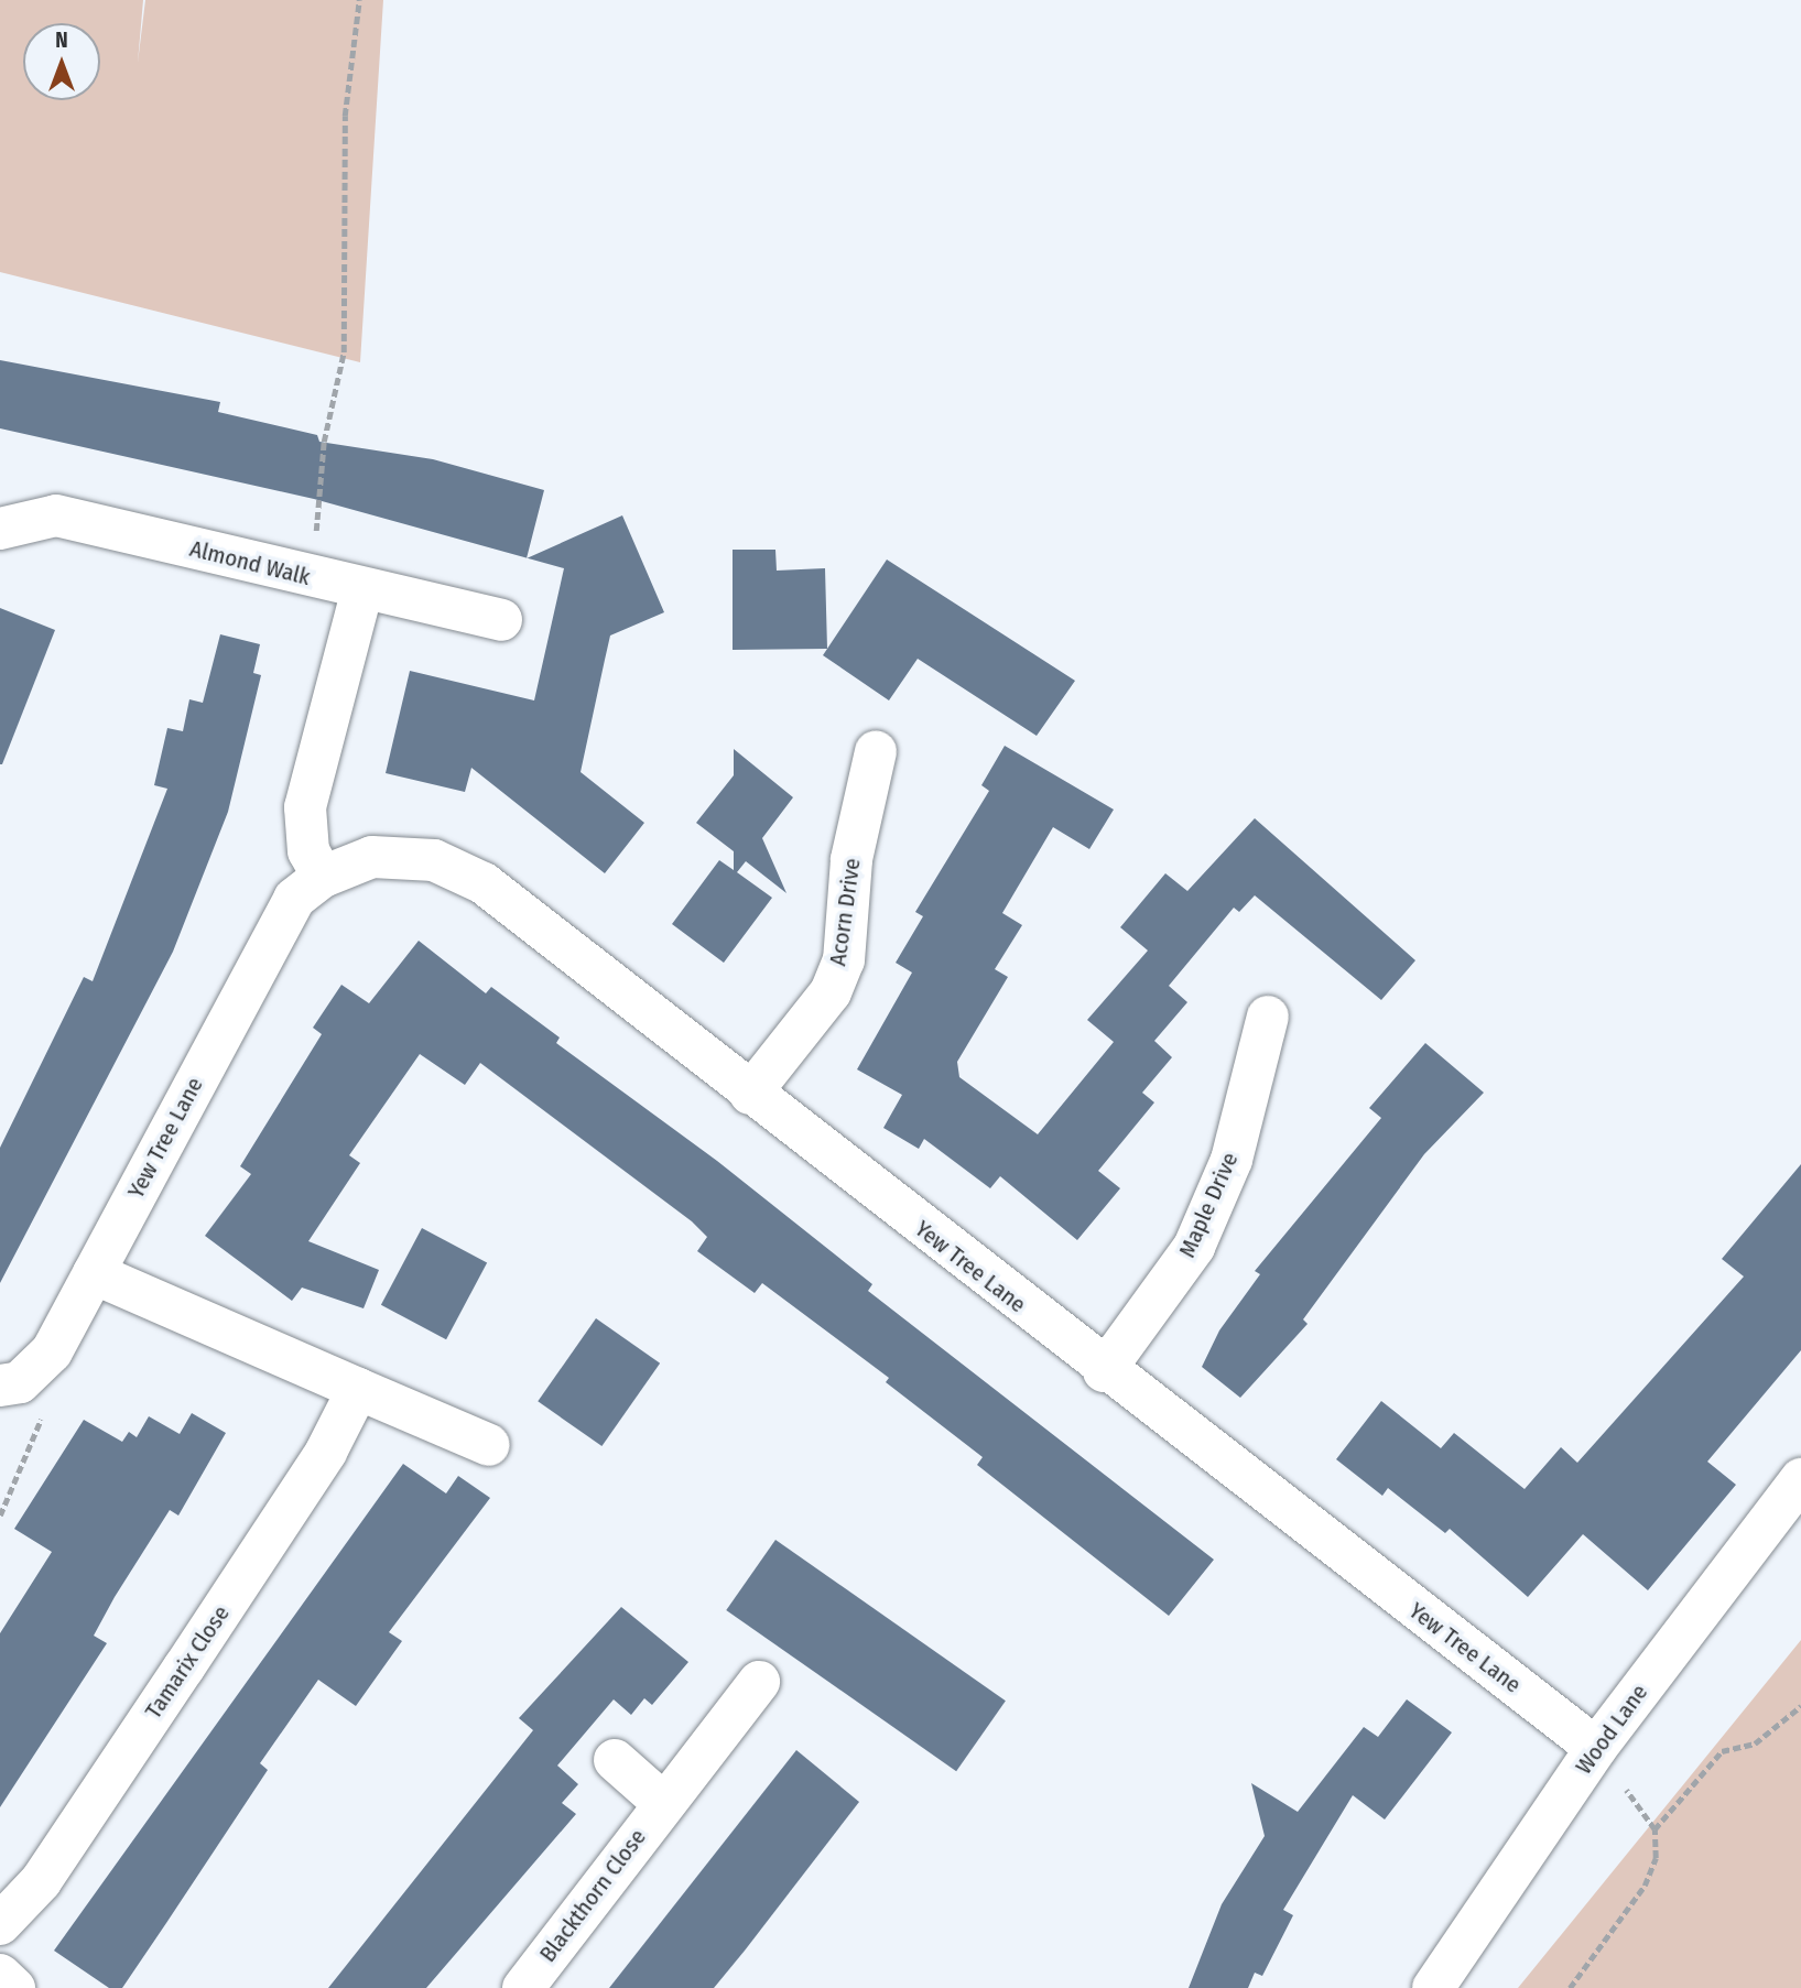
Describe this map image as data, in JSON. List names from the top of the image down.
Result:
{
  "streets": {
    "street": [
      "Almond Walk",
      "Acorn Drive",
      "Yew Tree Lane",
      "Maple Drive",
      "Tamarix Close",
      "Wood Lane",
      "Blackthorn Close"
    ]
  },
  "crossings": [
    ["Acorn Drive", "Yew Tree Lane"],
    ["Yew Tree Lane", "Maple Drive"],
    ["Yew Tree Lane", "Wood Lane"]
  ],
  "north": "top"
}
